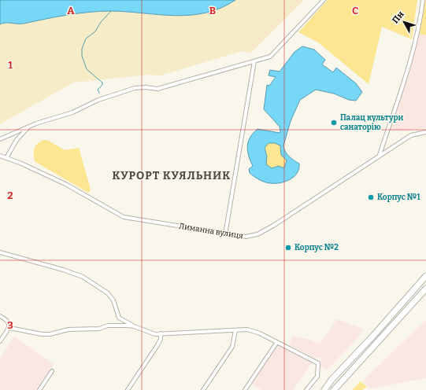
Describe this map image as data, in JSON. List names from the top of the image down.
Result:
{
  "streets": {
    "street": ["Лиманна вулиця"]
  },
  "districts": ["КУРОРТ КУЯЛЬНИК"],
  "places": ["Палац культури санаторію", "Корпус №1", "Корпус №2"],
  "north": "top left",
  "grid": {
    "columns": ["A", "B", "C"],
    "rows": ["1", "2", "3"]
  }
}
